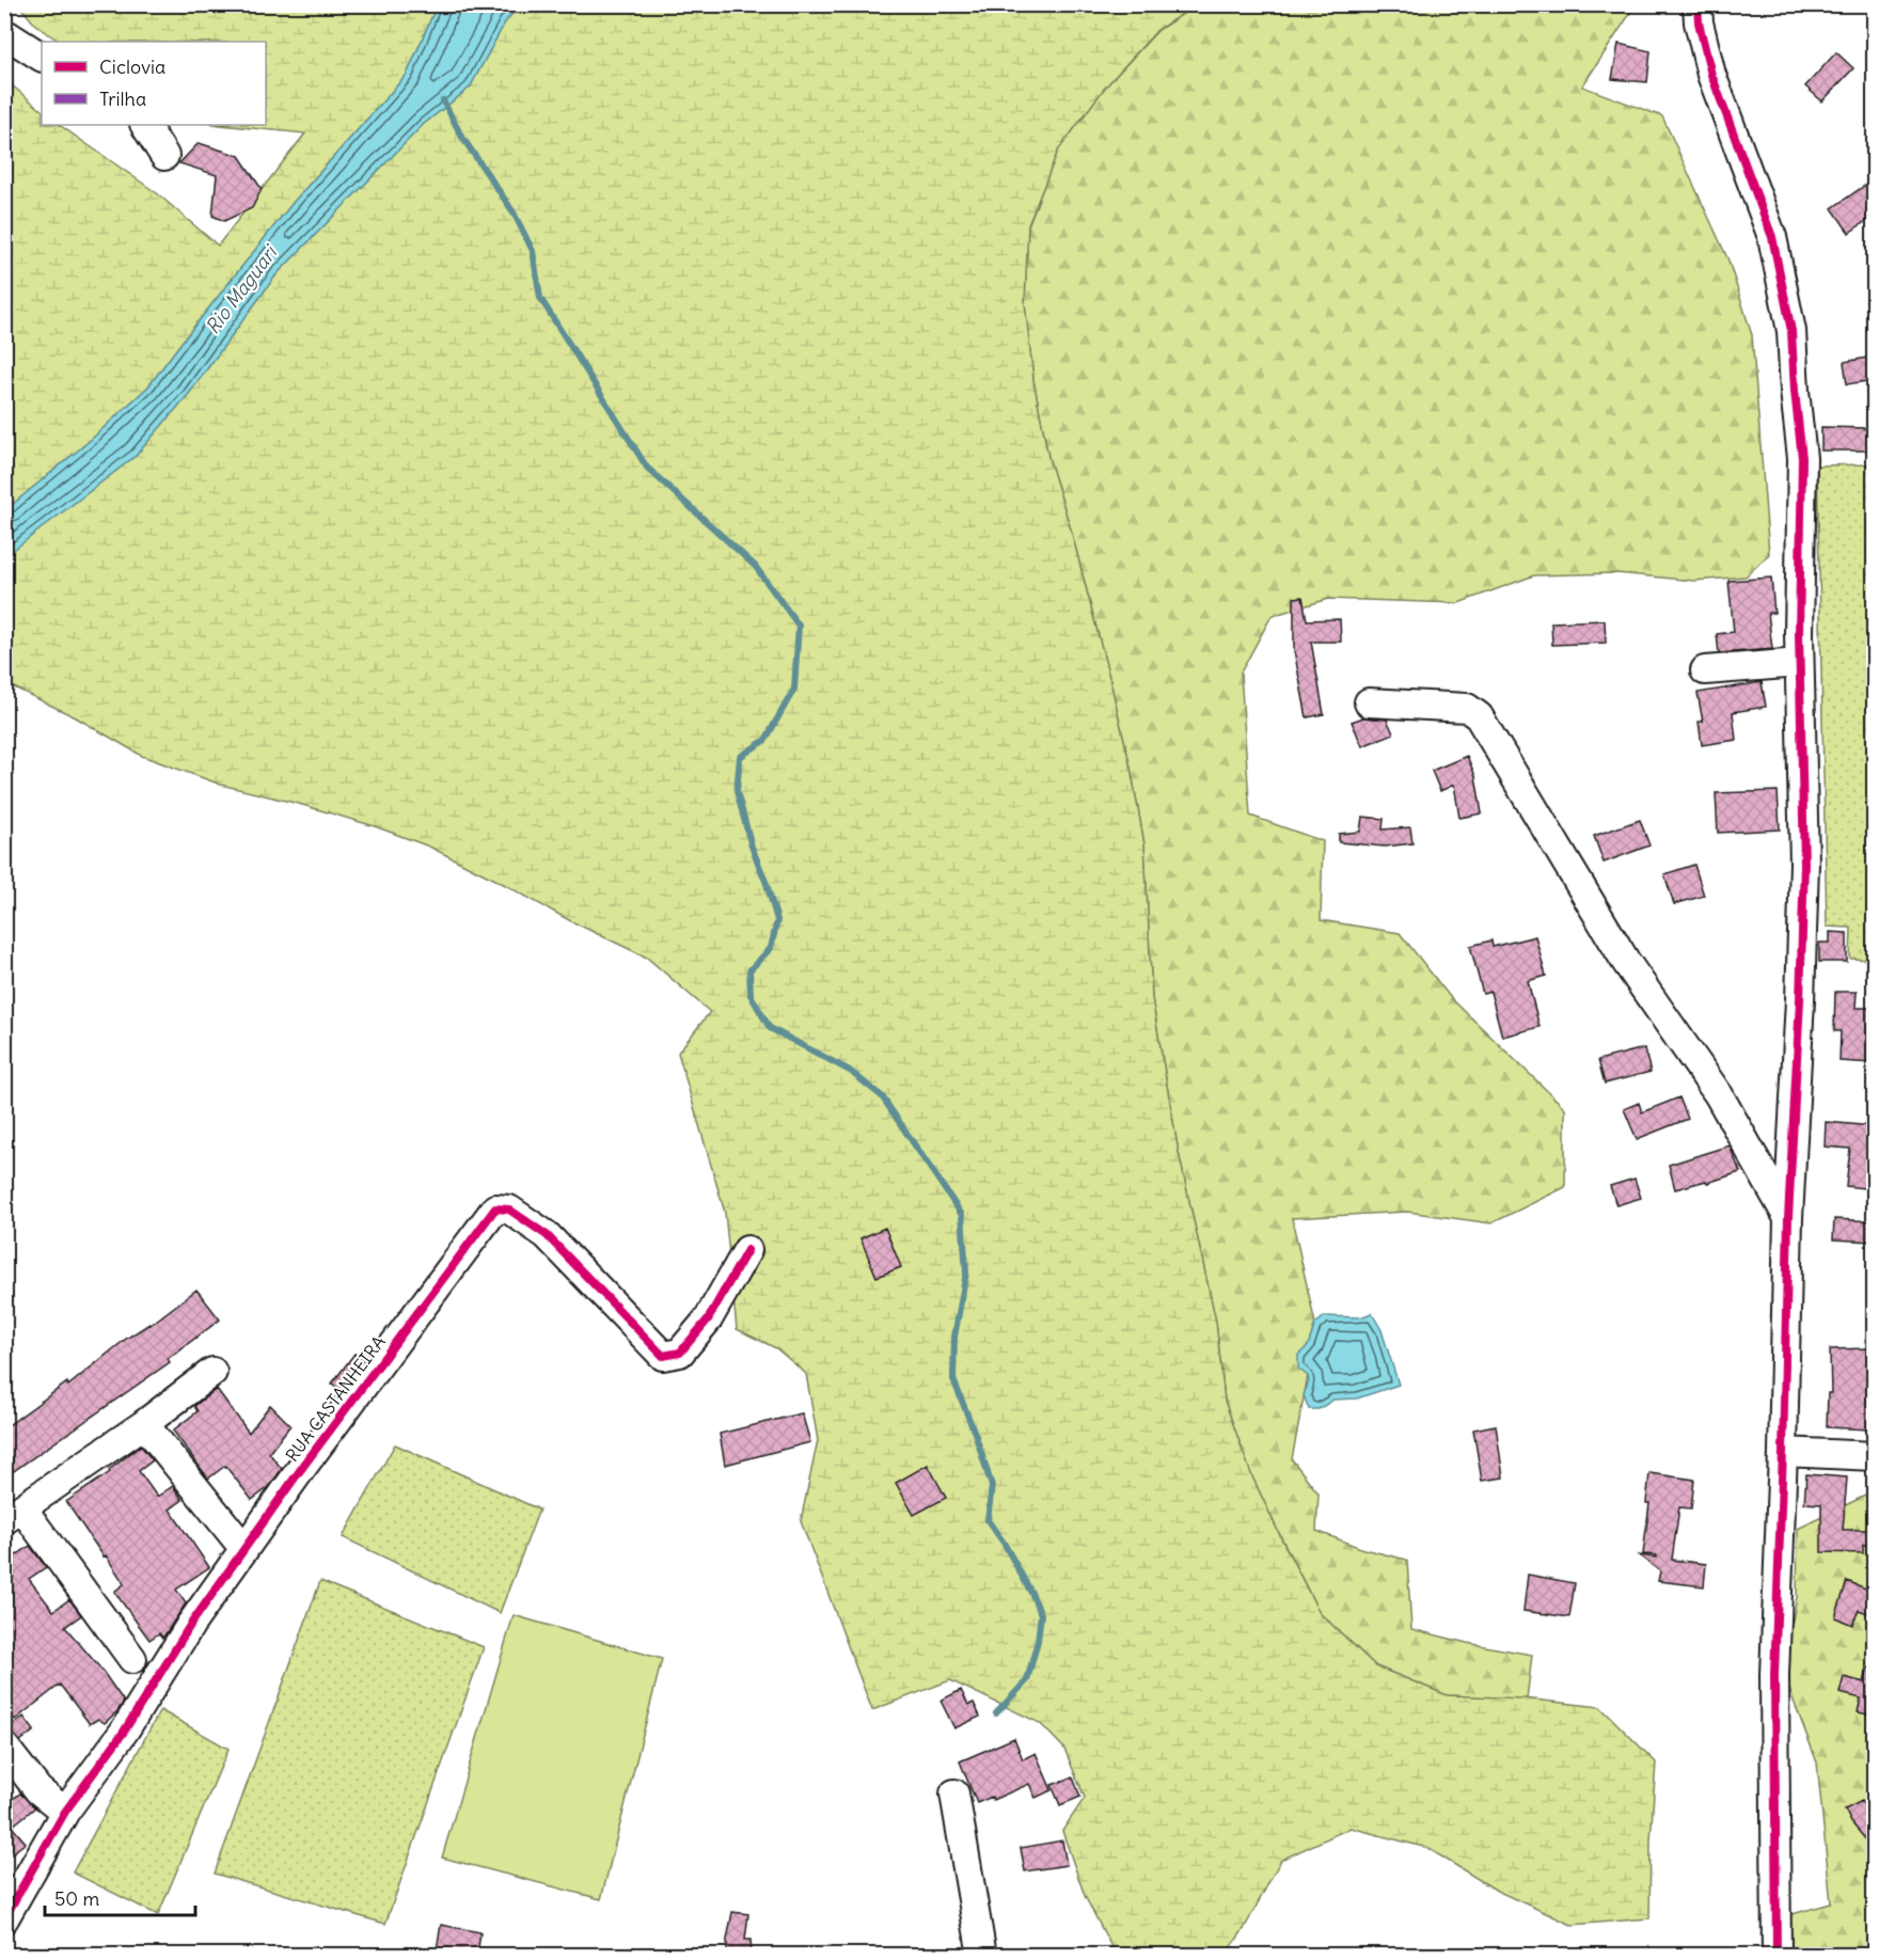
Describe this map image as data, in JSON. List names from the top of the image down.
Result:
{
  "streets": {
    "street": ["RUA CASTANHEIRA"]
  },
  "water": ["Rio Maguari"],
  "legend": ["Ciclovia", "Trilha"],
  "scale_bar": "50 m"
}
